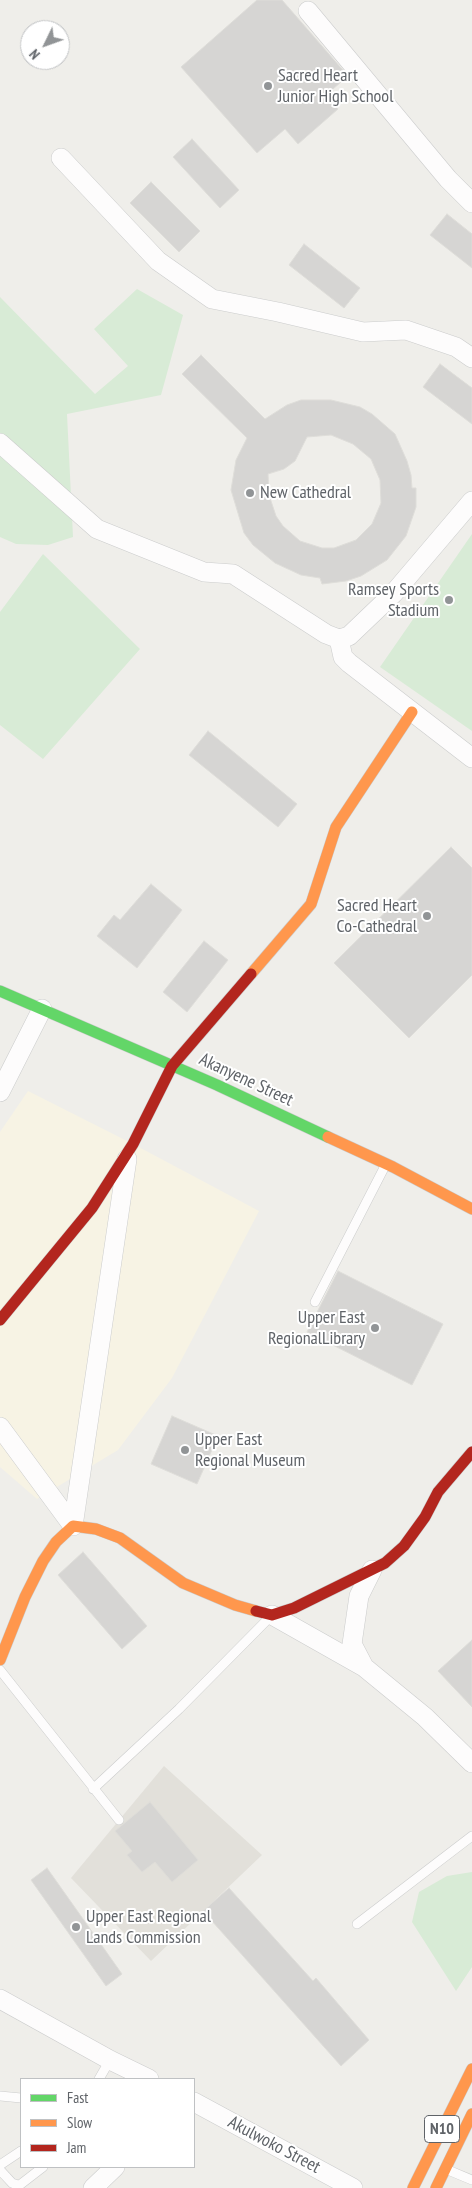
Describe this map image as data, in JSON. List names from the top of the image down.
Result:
{
  "streets": {
    "main road": ["Akanyene Street", "N10"],
    "street": ["Akulwoko Street"]
  },
  "places": [
    "Sacred Heart Junior High School",
    "New Cathedral",
    "Ramsey Sports Stadium",
    "Sacred Heart Co-Cathedral",
    "Upper East RegionalLibrary",
    "Upper East Regional Museum",
    "Upper East Regional Lands Commission"
  ],
  "legend": ["Fast", "Slow", "Jam"],
  "north": "bottom left"
}
